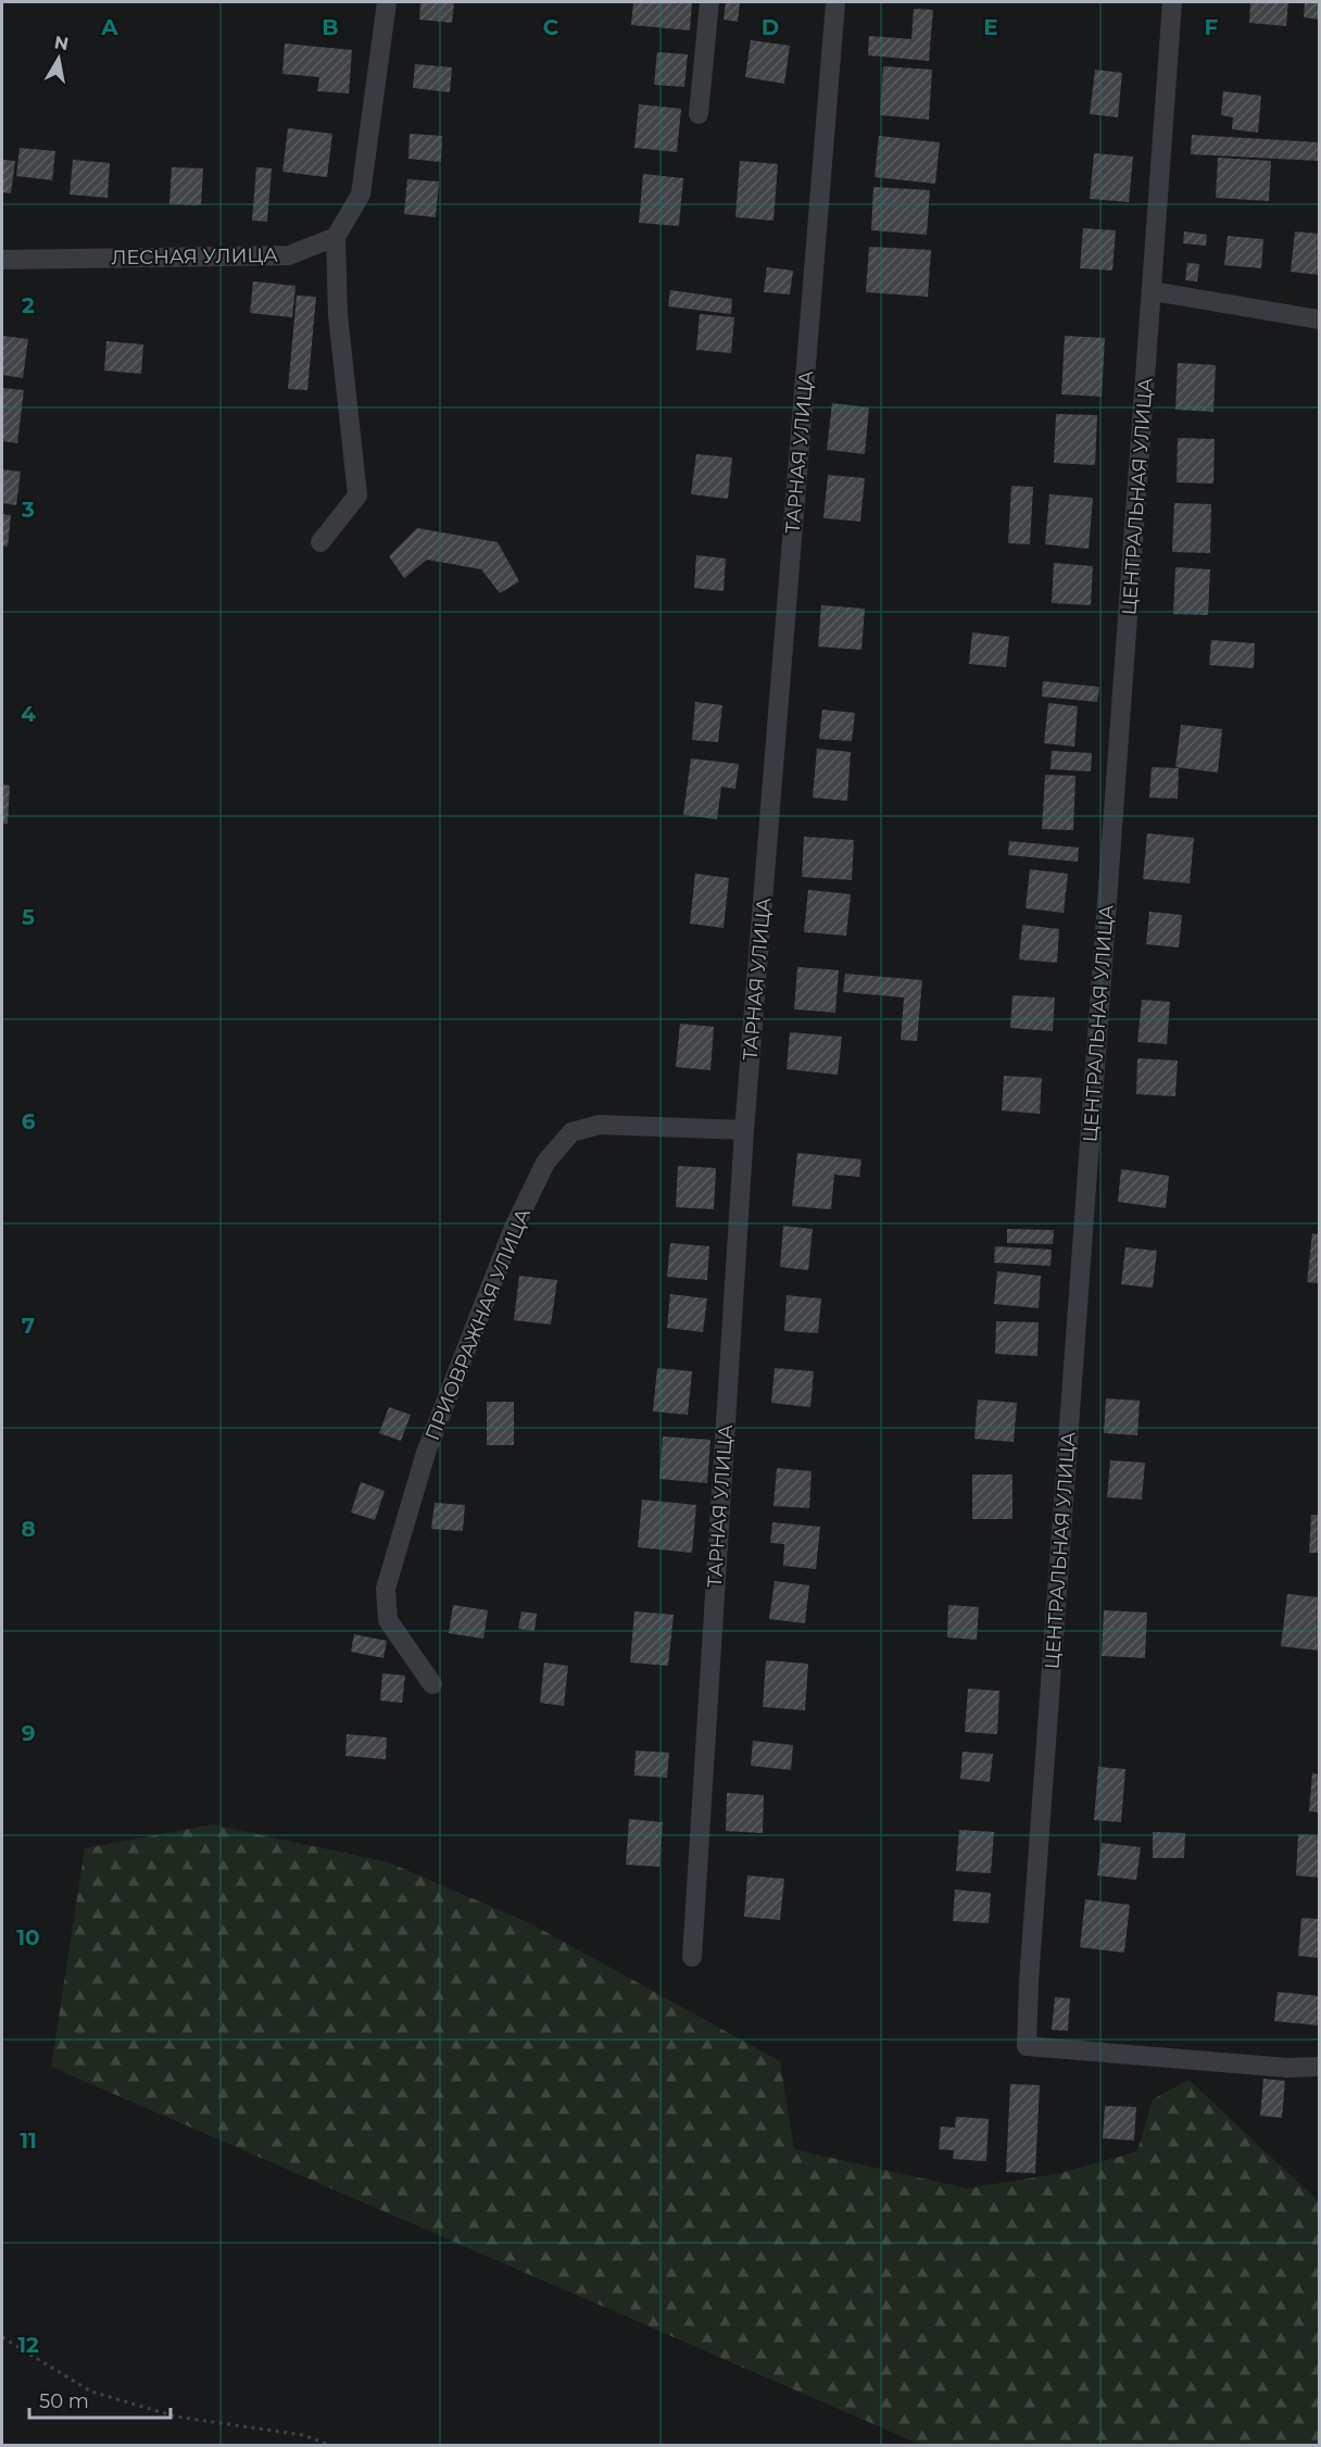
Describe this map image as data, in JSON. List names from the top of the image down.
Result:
{
  "streets": {
    "street": [
      "ЛЕСНАЯ УЛИЦА",
      "ТАРНАЯ УЛИЦА",
      "ЦЕНТРАЛЬНАЯ УЛИЦА",
      "ПРИОВРАЖНАЯ УЛИЦА"
    ]
  },
  "crossings": [
    ["ТАРНАЯ УЛИЦА", "ПРИОВРАЖНАЯ УЛИЦА"]
  ],
  "scale_bar": "50 m",
  "north": "top",
  "grid": {
    "columns": [
      "A",
      "B",
      "C",
      "D",
      "E",
      "F"
    ],
    "rows": [
      "2",
      "3",
      "4",
      "5",
      "6",
      "7",
      "8",
      "9",
      "10",
      "11",
      "12"
    ]
  }
}
